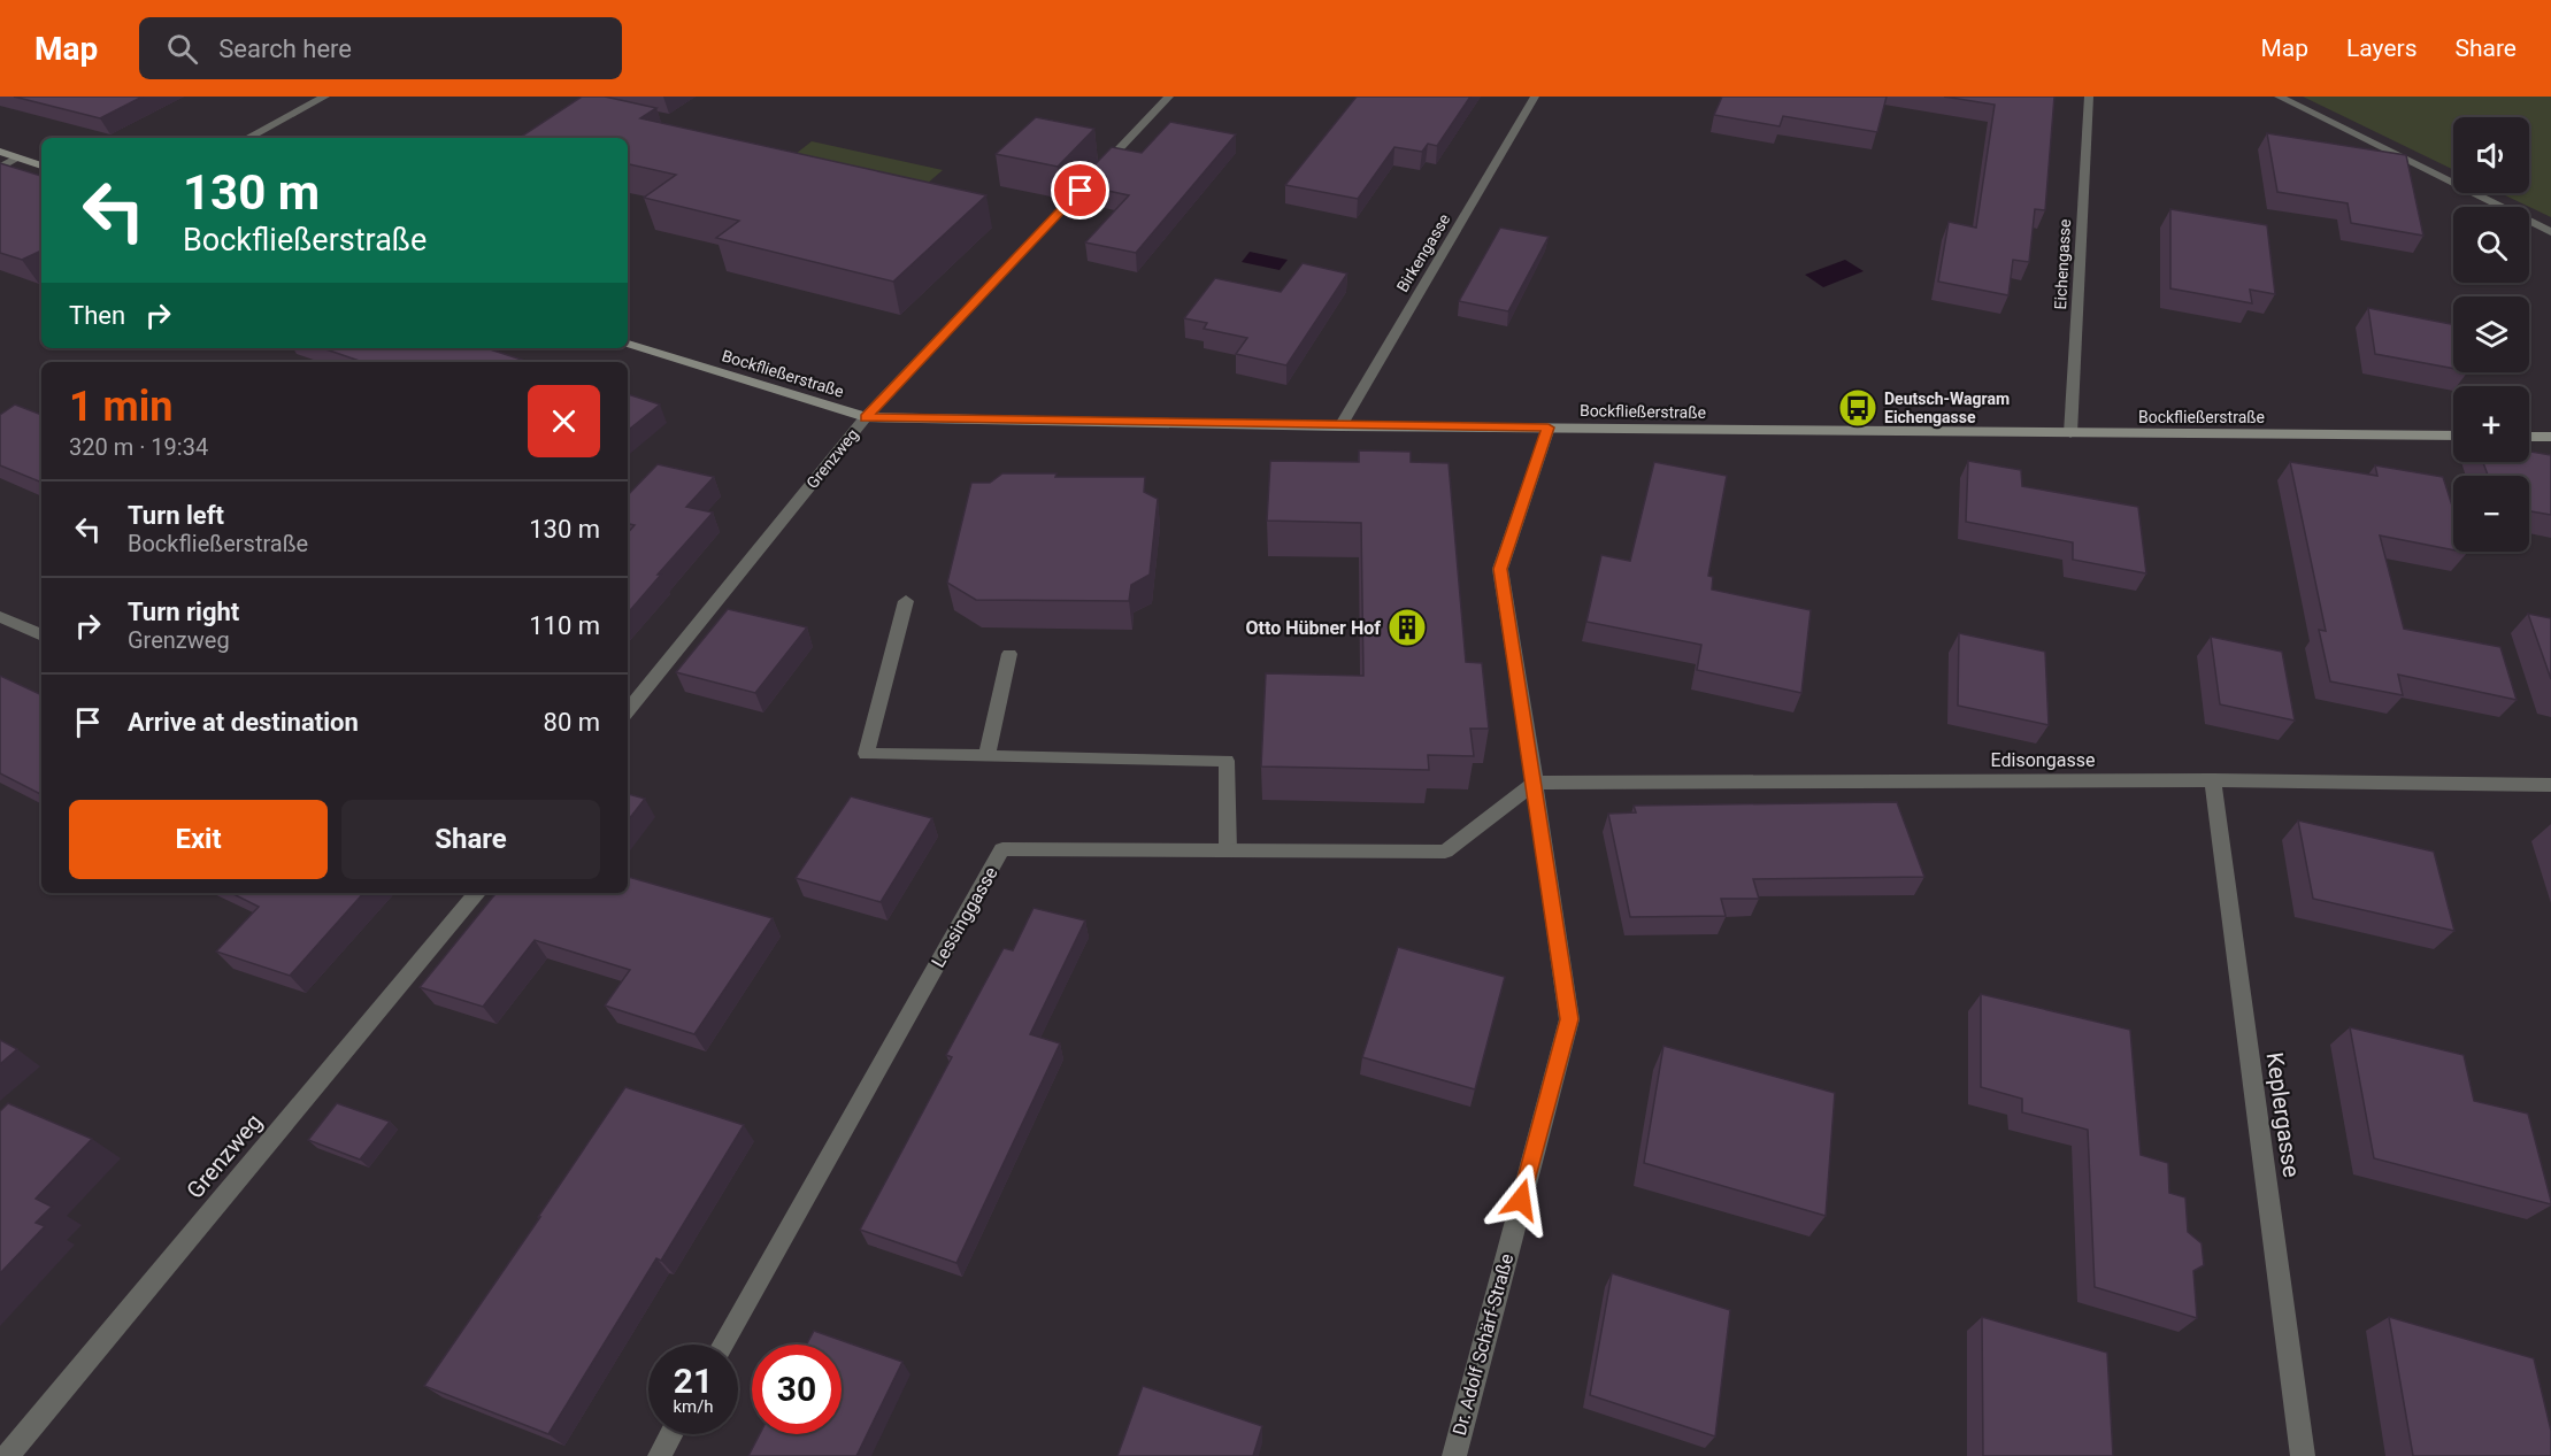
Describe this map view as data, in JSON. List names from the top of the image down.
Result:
{
  "streets": {
    "main road": ["Bockfließerstraße"],
    "street": [
      "Birkengasse",
      "Eichengasse",
      "Grenzweg",
      "Edisongasse",
      "Lessinggasse",
      "Keplergasse",
      "Dr. Adolf Schärf-Straße"
    ]
  },
  "crossings": [
    ["Birkengasse", "Bockfließerstraße"],
    ["Eichengasse", "Bockfließerstraße"],
    ["Bockfließerstraße", "Grenzweg"],
    ["Bockfließerstraße", "Dr. Adolf Schärf-Straße"],
    ["Edisongasse", "Lessinggasse"],
    ["Edisongasse", "Keplergasse"],
    ["Edisongasse", "Dr. Adolf Schärf-Straße"],
    ["Lessinggasse", "Dr. Adolf Schärf-Straße"]
  ],
  "places": {
    "bus stop": ["Deutsch-Wagram Eichengasse"],
    "building": ["Otto Hübner Hof"]
  },
  "page": {
    "header": "Map",
    "search": "Search here",
    "nav": ["Map", "Layers", "Share"],
    "map_buttons": ["+", "−"],
    "turn": ["130 m", "Bockfließerstraße"],
    "then": "Then",
    "heading": ["1 min", "320 m · 19:34"],
    "list": [
      {
        "name": "Turn left",
        "note": "Bockfließerstraße",
        "value": "130 m"
      },
      {
        "name": "Turn right",
        "note": "Grenzweg",
        "value": "110 m"
      },
      {
        "name": "Arrive at destination",
        "value": "80 m"
      }
    ],
    "buttons": ["Exit", "Share"],
    "speed": "21 km/h",
    "limit": "30"
  }
}
